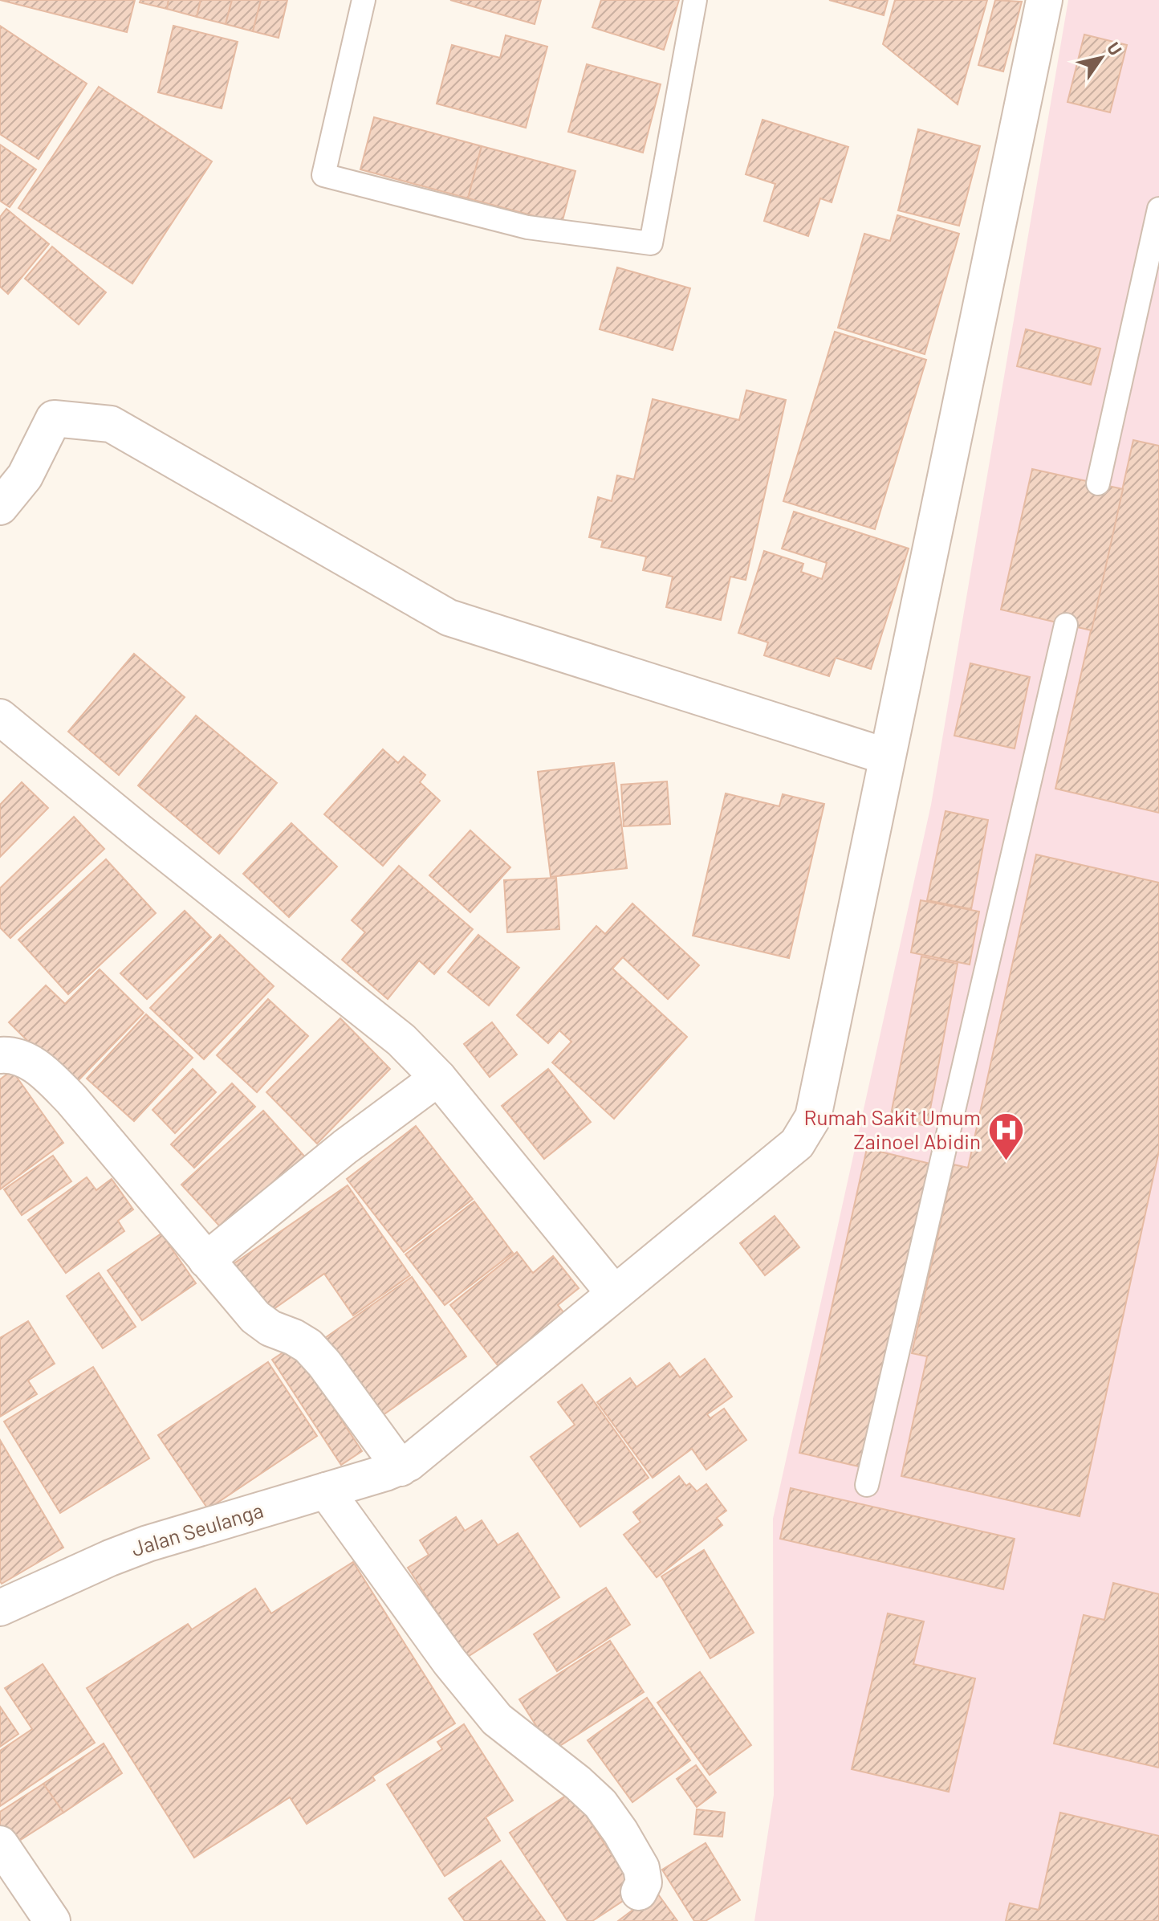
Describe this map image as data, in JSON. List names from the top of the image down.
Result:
{
  "streets": {
    "street": ["Jalan Seulanga"]
  },
  "places": {
    "hospital": ["Rumah Sakit Umum Zainoel Abidin"]
  },
  "north": "top right"
}
